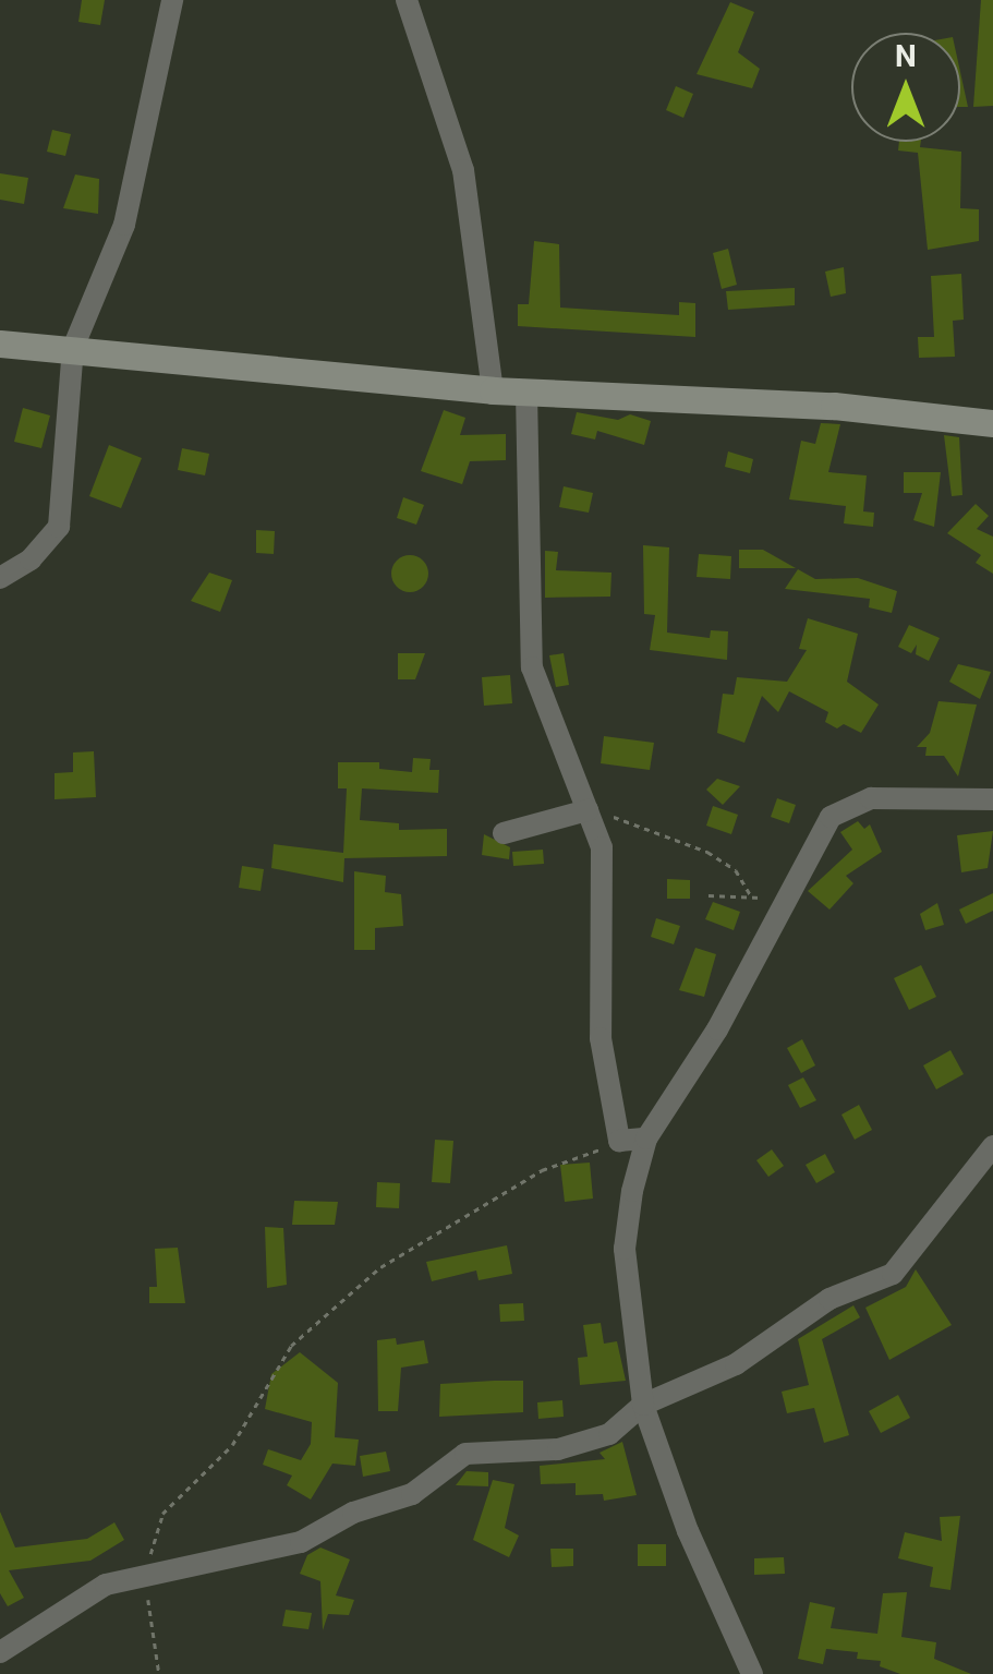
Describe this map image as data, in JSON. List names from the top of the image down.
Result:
{
  "north": "top"
}
